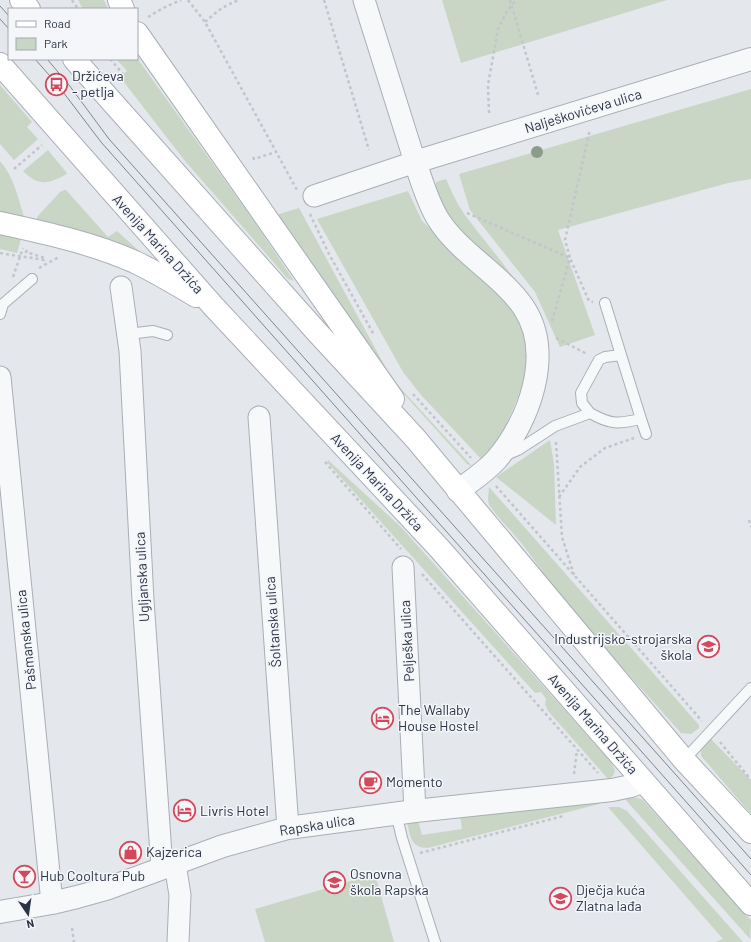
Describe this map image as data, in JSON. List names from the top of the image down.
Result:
{
  "streets": {
    "main road": ["Avenija Marina Držića"],
    "street": [
      "Nalješkovićeva ulica",
      "Ugljanska ulica",
      "Šoltanska ulica",
      "Pašmanska ulica",
      "Pelješka ulica",
      "Rapska ulica"
    ]
  },
  "crossings": [
    ["Avenija Marina Držića", "Rapska ulica"],
    ["Ugljanska ulica", "Rapska ulica"],
    ["Šoltanska ulica", "Rapska ulica"],
    ["Pašmanska ulica", "Rapska ulica"],
    ["Pelješka ulica", "Rapska ulica"]
  ],
  "places": {
    "bus stop": ["Držićeva - petlja"],
    "school or university": ["Industrijsko-strojarska škola", "Osnovna škola Rapska", "Dječja kuća Zlatna lađa"],
    "hotel": ["The Wallaby House Hostel", "Livris Hotel"],
    "cafe": ["Momento"],
    "shop": ["Kajzerica"],
    "bar": ["Hub Cooltura Pub"]
  },
  "legend": ["Road", "Park"],
  "north": "bottom"
}
